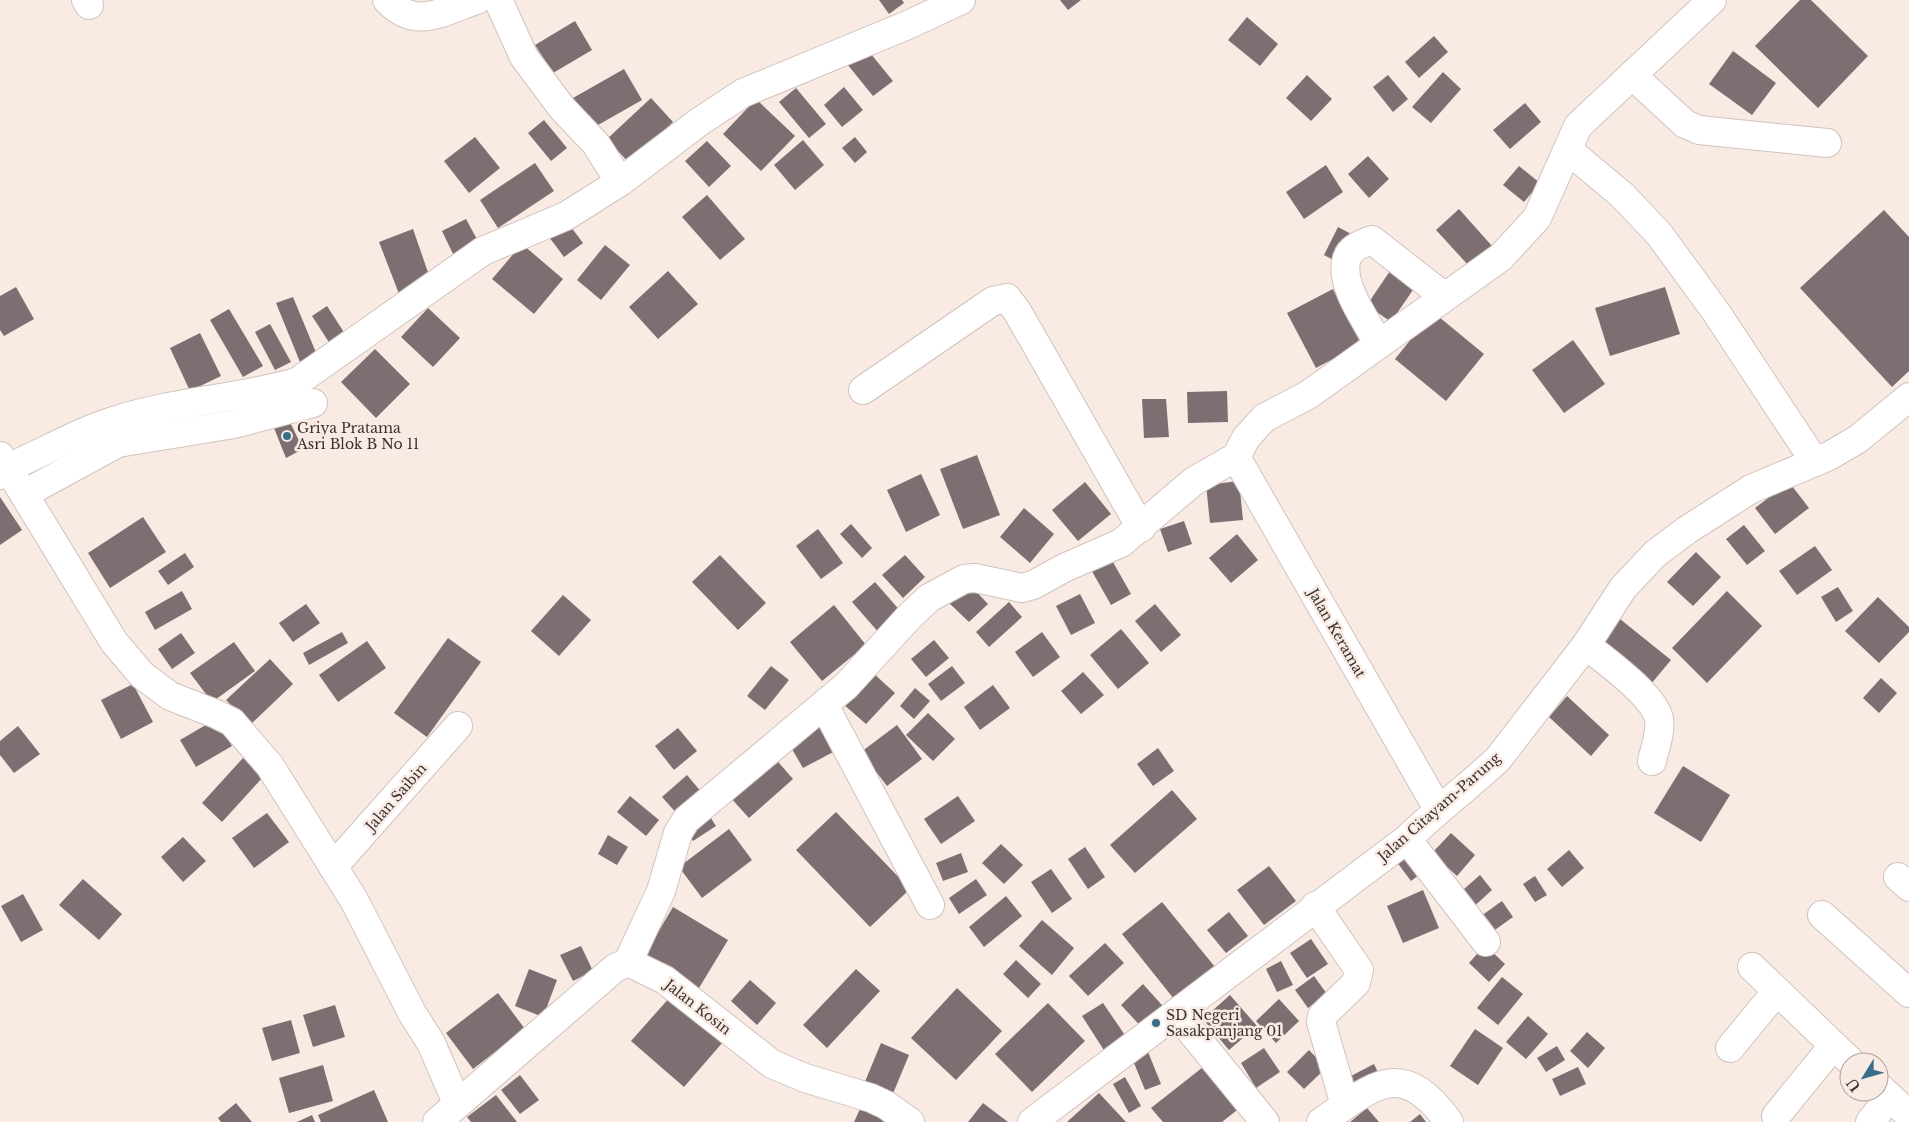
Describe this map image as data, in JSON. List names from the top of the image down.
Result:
{
  "streets": {
    "street": [
      "Jalan Keramat",
      "Jalan Saibin",
      "Jalan Citayam-Parung",
      "Jalan Kosin"
    ]
  },
  "crossings": [
    ["Jalan Keramat", "Jalan Citayam-Parung"]
  ],
  "places": ["Griya Pratama Asri Blok B No 11", "SD Negeri Sasakpanjang 01"],
  "north": "bottom left"
}
